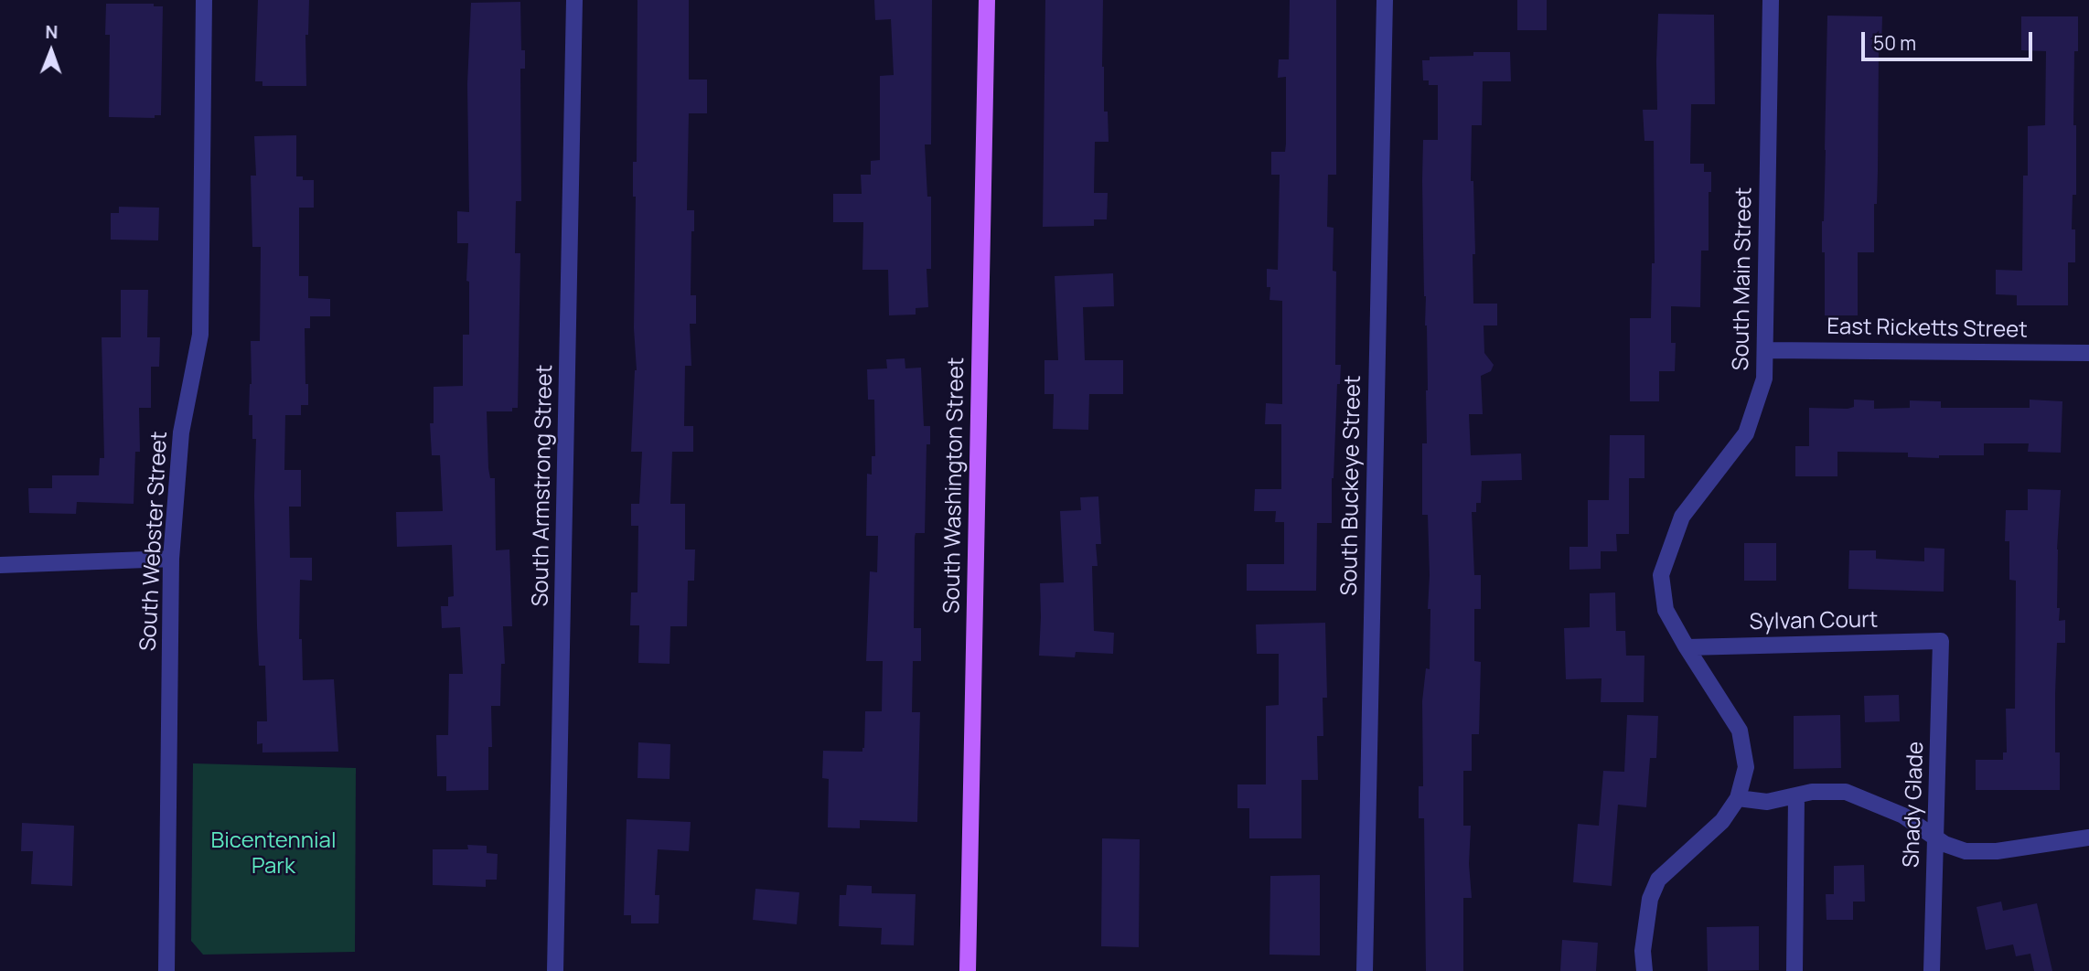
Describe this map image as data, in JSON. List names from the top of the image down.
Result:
{
  "streets": {
    "main road": ["South Washington Street"],
    "street": [
      "South Main Street",
      "East Ricketts Street",
      "South Armstrong Street",
      "South Buckeye Street",
      "South Webster Street",
      "Sylvan Court",
      "Shady Glade"
    ]
  },
  "crossings": [
    ["South Main Street", "East Ricketts Street"],
    ["South Main Street", "Sylvan Court"],
    ["Sylvan Court", "Shady Glade"]
  ],
  "parks": ["Bicentennial Park"],
  "scale_bar": "50 m",
  "north": "top"
}
